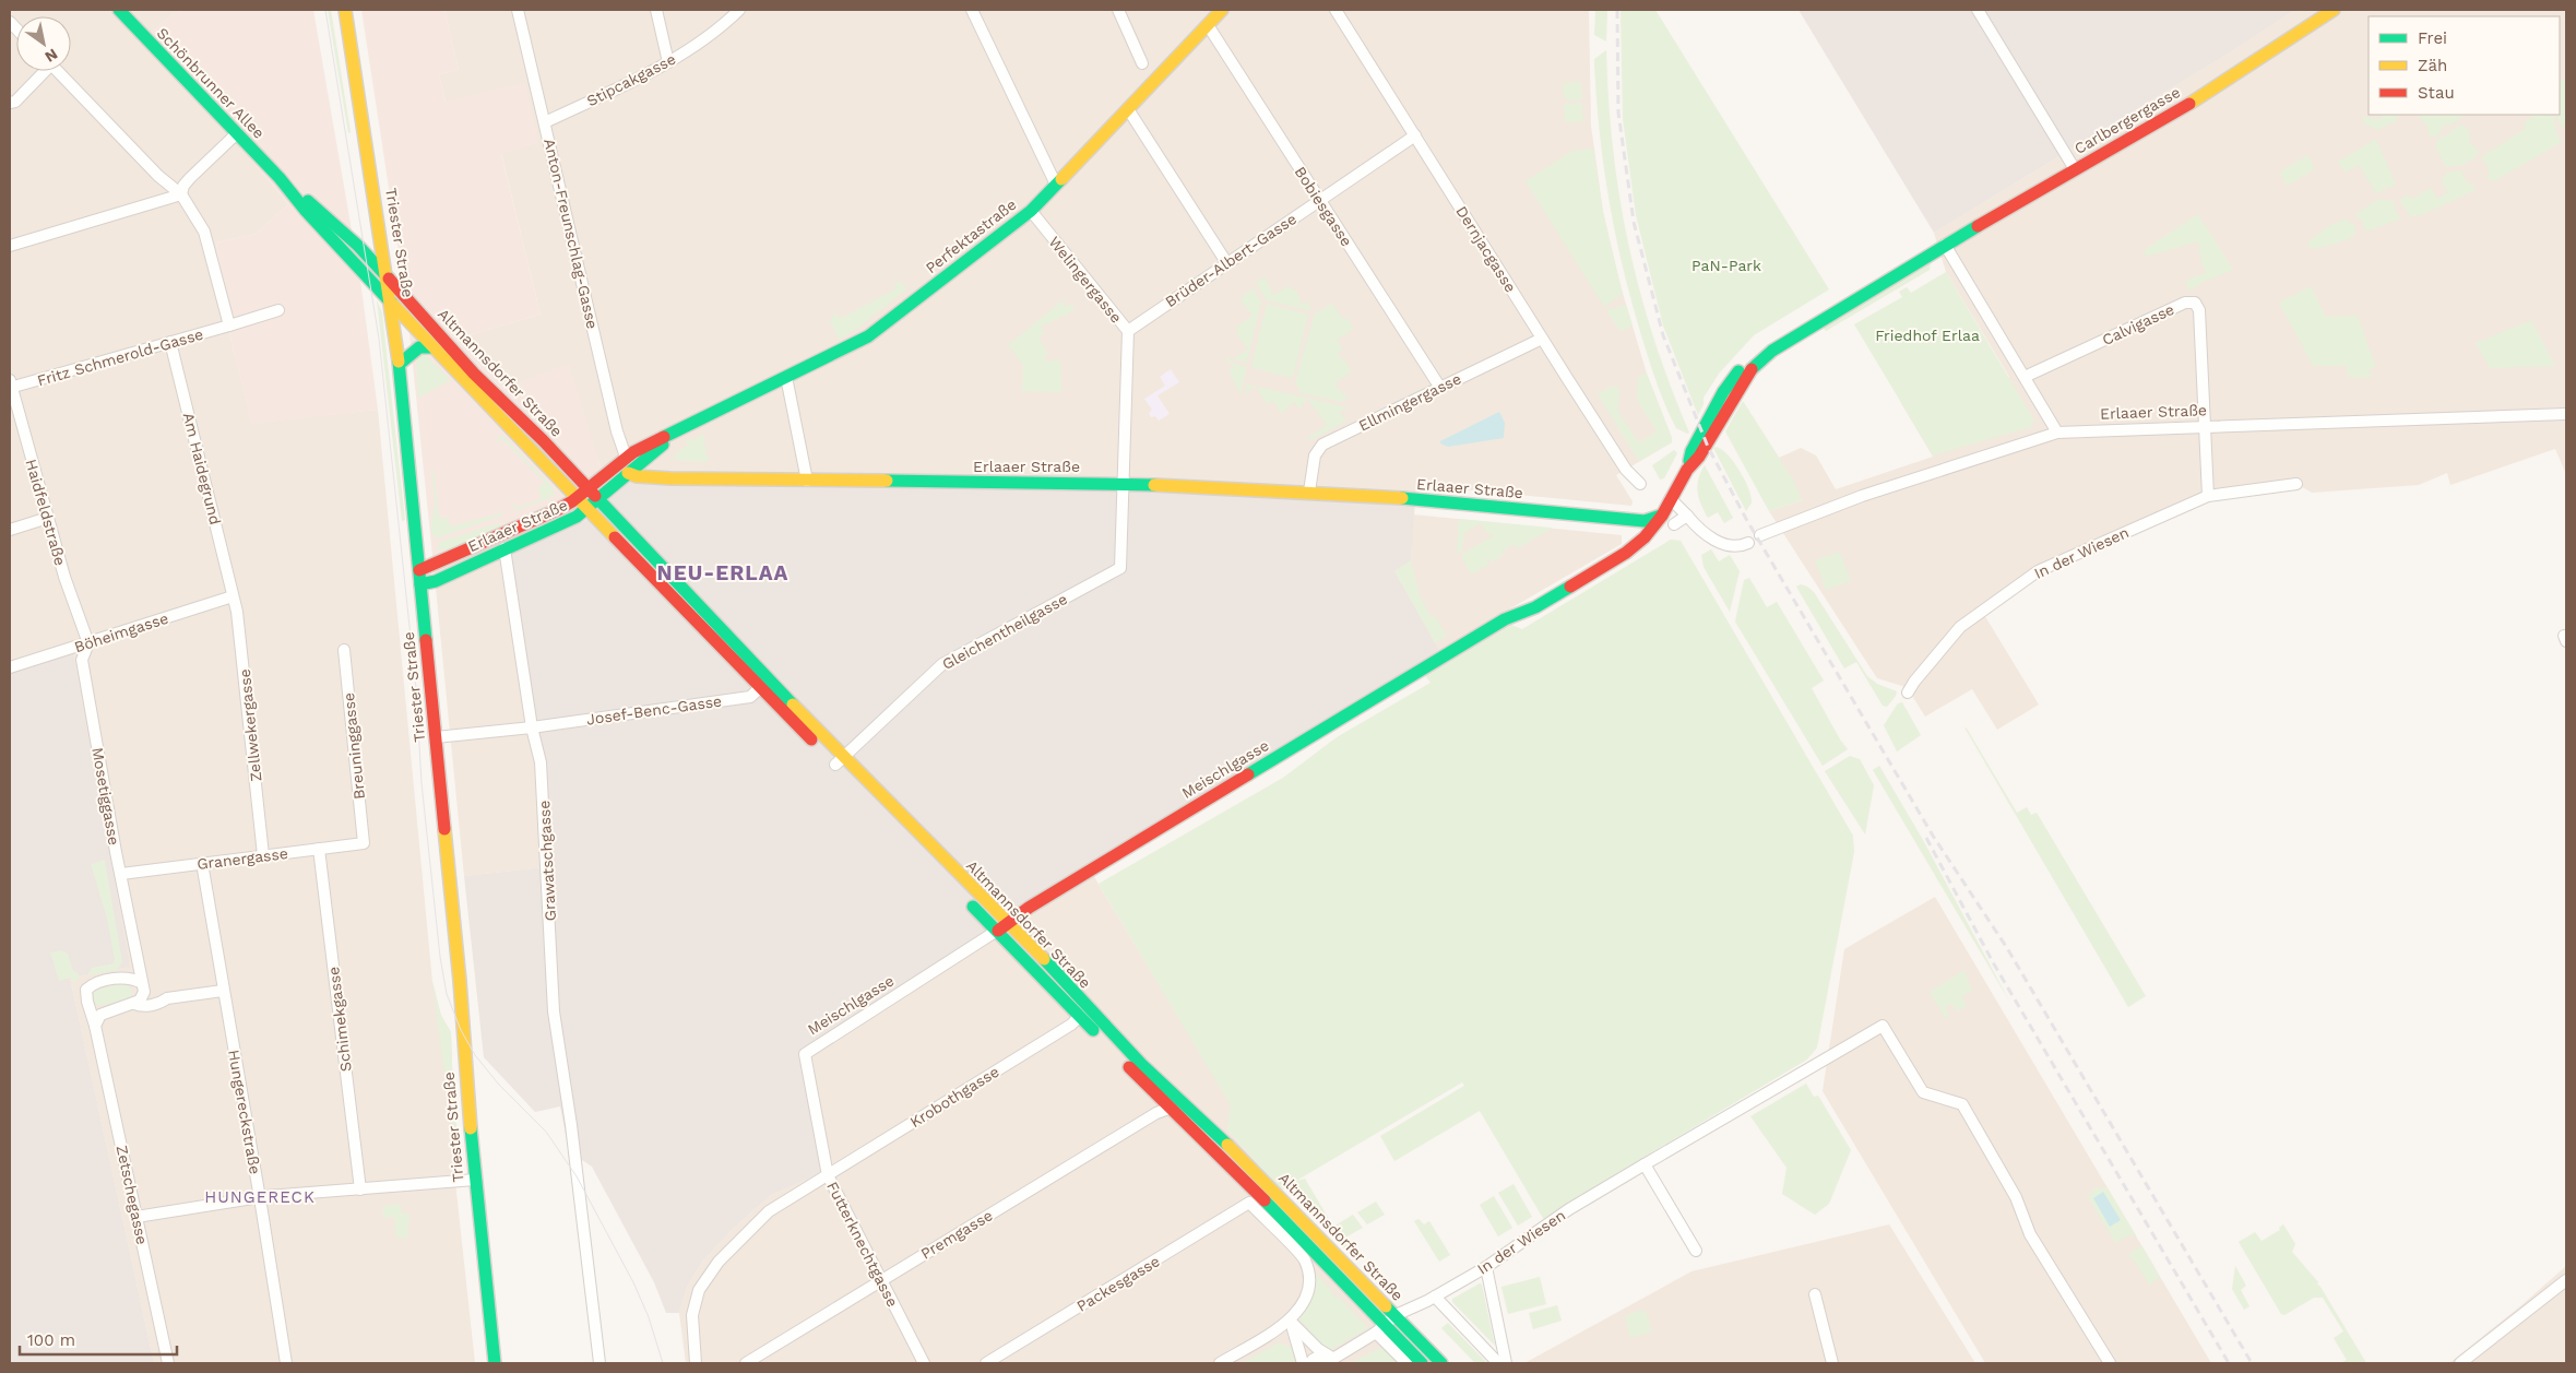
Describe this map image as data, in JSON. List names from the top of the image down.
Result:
{
  "streets": {
    "main road": [
      "Schönbrunner Allee",
      "Carlbergergasse",
      "Perfektastraße",
      "Triester Straße",
      "Altmannsdorfer Straße",
      "Erlaaer Straße",
      "Meischlgasse"
    ],
    "street": [
      "Stipcakgasse",
      "Bobiesgasse",
      "Anton-Freunschlag-Gasse",
      "Dernjacgasse",
      "Brüder-Albert-Gasse",
      "Welingergasse",
      "Calvigasse",
      "Fritz Schmerold-Gasse",
      "Ellmingergasse",
      "Am Haidegrund",
      "Haidfeldstraße",
      "In der Wiesen",
      "Gleichentheilgasse",
      "Böheimgasse",
      "Josef-Benc-Gasse",
      "Zellwekergasse",
      "Breuninggasse",
      "Mosetiggasse",
      "Granergasse",
      "Grawatschgasse",
      "Schimekgasse",
      "Krobothgasse",
      "Hungereckstraße",
      "Zetschegasse",
      "Premgasse",
      "Futterknechtgasse",
      "Packesgasse"
    ]
  },
  "crossings": [
    ["Stipcakgasse", "Anton-Freunschlag-Gasse"],
    ["Schönbrunner Allee", "Altmannsdorfer Straße"],
    ["Carlbergergasse", "Erlaaer Straße"],
    ["Carlbergergasse", "Meischlgasse"],
    ["Bobiesgasse", "Perfektastraße"],
    ["Bobiesgasse", "Brüder-Albert-Gasse"],
    ["Bobiesgasse", "Ellmingergasse"],
    ["Anton-Freunschlag-Gasse", "Perfektastraße"],
    ["Anton-Freunschlag-Gasse", "Erlaaer Straße"],
    ["Perfektastraße", "Welingergasse"],
    ["Perfektastraße", "Erlaaer Straße"],
    ["Triester Straße", "Altmannsdorfer Straße"],
    ["Triester Straße", "Erlaaer Straße"],
    ["Triester Straße", "Josef-Benc-Gasse"],
    ["Dernjacgasse", "Brüder-Albert-Gasse"],
    ["Dernjacgasse", "Ellmingergasse"],
    ["Brüder-Albert-Gasse", "Welingergasse"],
    ["Welingergasse", "Erlaaer Straße"],
    ["Welingergasse", "Gleichentheilgasse"],
    ["Calvigasse", "Erlaaer Straße"],
    ["Calvigasse", "In der Wiesen"],
    ["Fritz Schmerold-Gasse", "Am Haidegrund"],
    ["Fritz Schmerold-Gasse", "Haidfeldstraße"],
    ["Altmannsdorfer Straße", "Erlaaer Straße"],
    ["Altmannsdorfer Straße", "In der Wiesen"],
    ["Altmannsdorfer Straße", "Gleichentheilgasse"],
    ["Altmannsdorfer Straße", "Josef-Benc-Gasse"],
    ["Altmannsdorfer Straße", "Meischlgasse"],
    ["Altmannsdorfer Straße", "Krobothgasse"],
    ["Altmannsdorfer Straße", "Premgasse"],
    ["Ellmingergasse", "Erlaaer Straße"],
    ["Erlaaer Straße", "Gleichentheilgasse"],
    ["Erlaaer Straße", "Meischlgasse"],
    ["Erlaaer Straße", "Grawatschgasse"],
    ["Am Haidegrund", "Böheimgasse"],
    ["Am Haidegrund", "Zellwekergasse"],
    ["Haidfeldstraße", "Böheimgasse"],
    ["Haidfeldstraße", "Mosetiggasse"],
    ["Böheimgasse", "Zellwekergasse"],
    ["Böheimgasse", "Mosetiggasse"],
    ["Josef-Benc-Gasse", "Grawatschgasse"],
    ["Zellwekergasse", "Granergasse"],
    ["Breuninggasse", "Granergasse"],
    ["Meischlgasse", "Futterknechtgasse"],
    ["Mosetiggasse", "Granergasse"],
    ["Granergasse", "Schimekgasse"],
    ["Granergasse", "Hungereckstraße"],
    ["Krobothgasse", "Futterknechtgasse"],
    ["Premgasse", "Futterknechtgasse"]
  ],
  "districts": ["NEU-ERLAA", "HUNGERECK"],
  "parks": ["PaN-Park", "Friedhof Erlaa"],
  "legend": ["Frei", "Zäh", "Stau"],
  "scale_bar": "100 m",
  "north": "bottom right"
}
